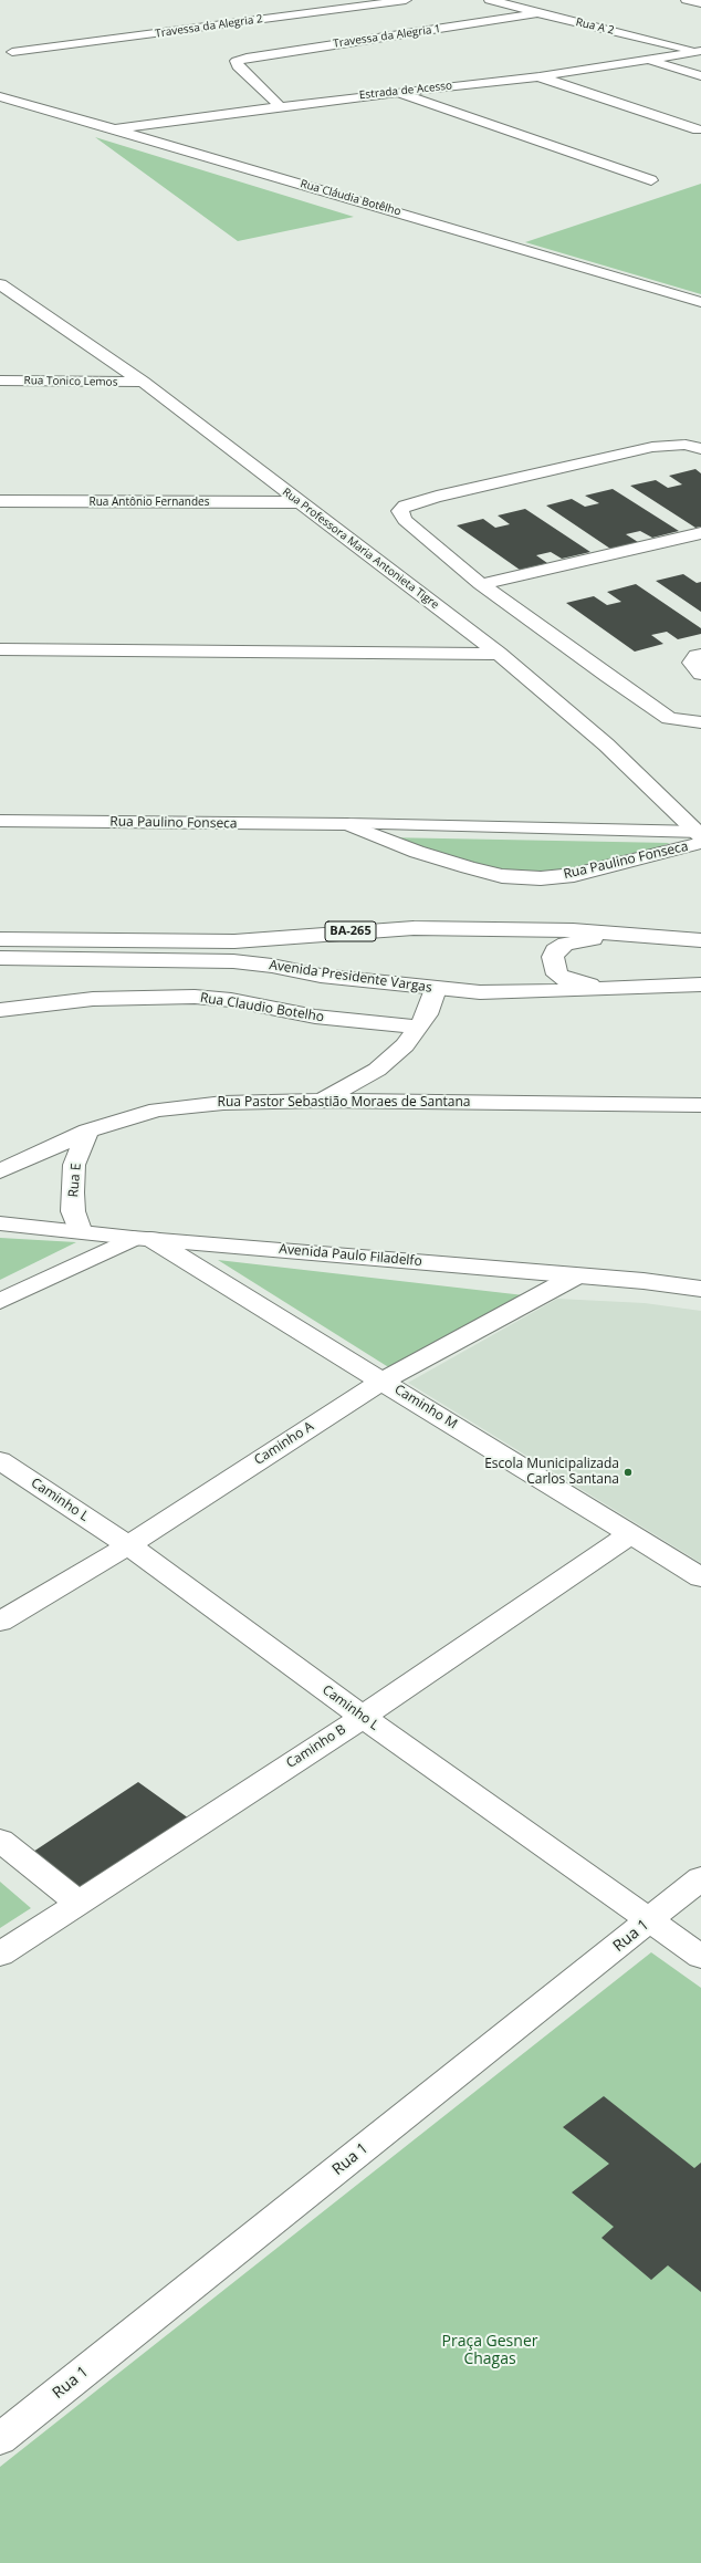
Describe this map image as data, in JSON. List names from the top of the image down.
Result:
{
  "streets": {
    "street": [
      "Rua A 2",
      "Travessa da Alegria 1",
      "Estrada de Acesso",
      "Rua Cláudia Botêlho",
      "Rua Tonico Lemos",
      "Rua Antônio Fernandes",
      "Rua Professora Maria Antonieta Tigre",
      "Rua Paulino Fonseca",
      "BA-265",
      "Avenida Presidente Vargas",
      "Rua Claudio Botelho",
      "Rua Pastor Sebastião Moraes de Santana",
      "Rua E",
      "Avenida Paulo Filadelfo",
      "Caminho M",
      "Caminho A",
      "Caminho L",
      "Caminho B",
      "Rua 1"
    ],
    "lane": ["Travessa da Alegria 2"]
  },
  "crossings": [
    ["Rua A 2", "Travessa da Alegria 1"],
    ["Rua A 2", "Estrada de Acesso"],
    ["Travessa da Alegria 1", "Estrada de Acesso"],
    ["Estrada de Acesso", "Rua Cláudia Botêlho"],
    ["Rua Tonico Lemos", "Rua Professora Maria Antonieta Tigre"],
    ["Rua Antônio Fernandes", "Rua Professora Maria Antonieta Tigre"],
    ["Rua Professora Maria Antonieta Tigre", "Rua Paulino Fonseca"],
    ["Rua Pastor Sebastião Moraes de Santana", "Rua E"],
    ["Rua E", "Avenida Paulo Filadelfo"],
    ["Avenida Paulo Filadelfo", "Caminho M"],
    ["Avenida Paulo Filadelfo", "Caminho A"],
    ["Caminho M", "Caminho A"],
    ["Caminho M", "Caminho B"],
    ["Caminho A", "Caminho L"],
    ["Caminho L", "Caminho B"],
    ["Caminho L", "Rua 1"]
  ],
  "parks": ["Praça Gesner Chagas"],
  "places": ["Escola Municipalizada Carlos Santana"]
}
